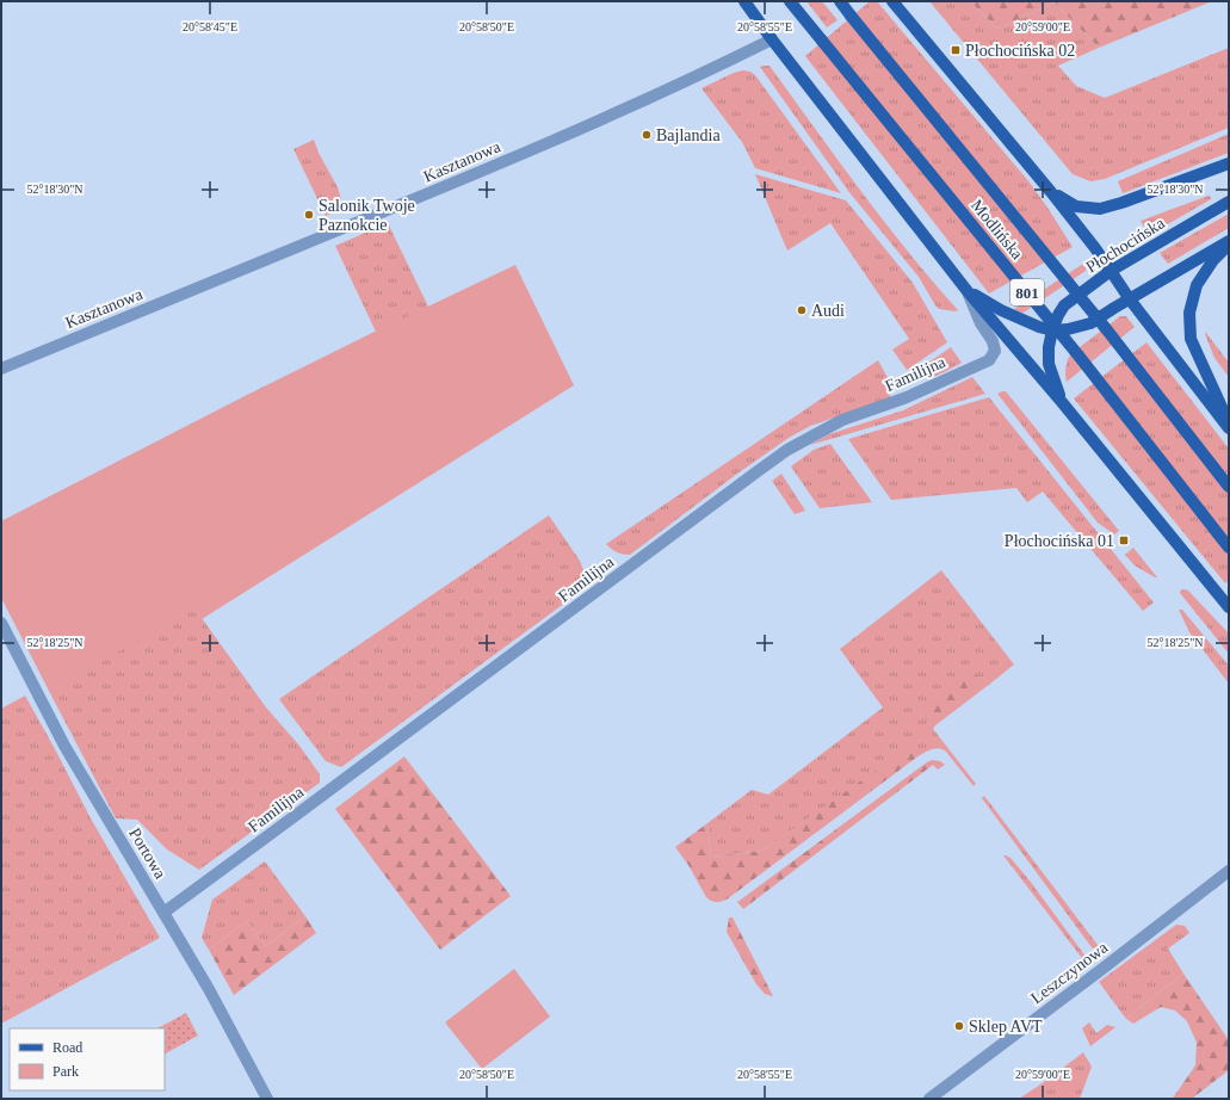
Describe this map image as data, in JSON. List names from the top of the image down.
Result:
{
  "streets": {
    "main road": ["Modlińska", "Płochocińska", "801"],
    "street": [
      "Kasztanowa",
      "Familijna",
      "Portowa",
      "Leszczynowa"
    ]
  },
  "crossings": [
    ["Familijna", "Portowa"]
  ],
  "places": {
    "transit": ["Płochocińska 02", "Płochocińska 01"],
    "other": [
      "Bajlandia",
      "Salonik Twoje Paznokcie",
      "Audi",
      "Sklep AVT"
    ]
  },
  "legend": ["Road", "Park"],
  "coordinates": [
    "20°58'45\"E",
    "20°58'50\"E",
    "20°58'55\"E",
    "20°59'00\"E",
    "52°18'30\"N",
    "52°18'25\"N"
  ]
}
